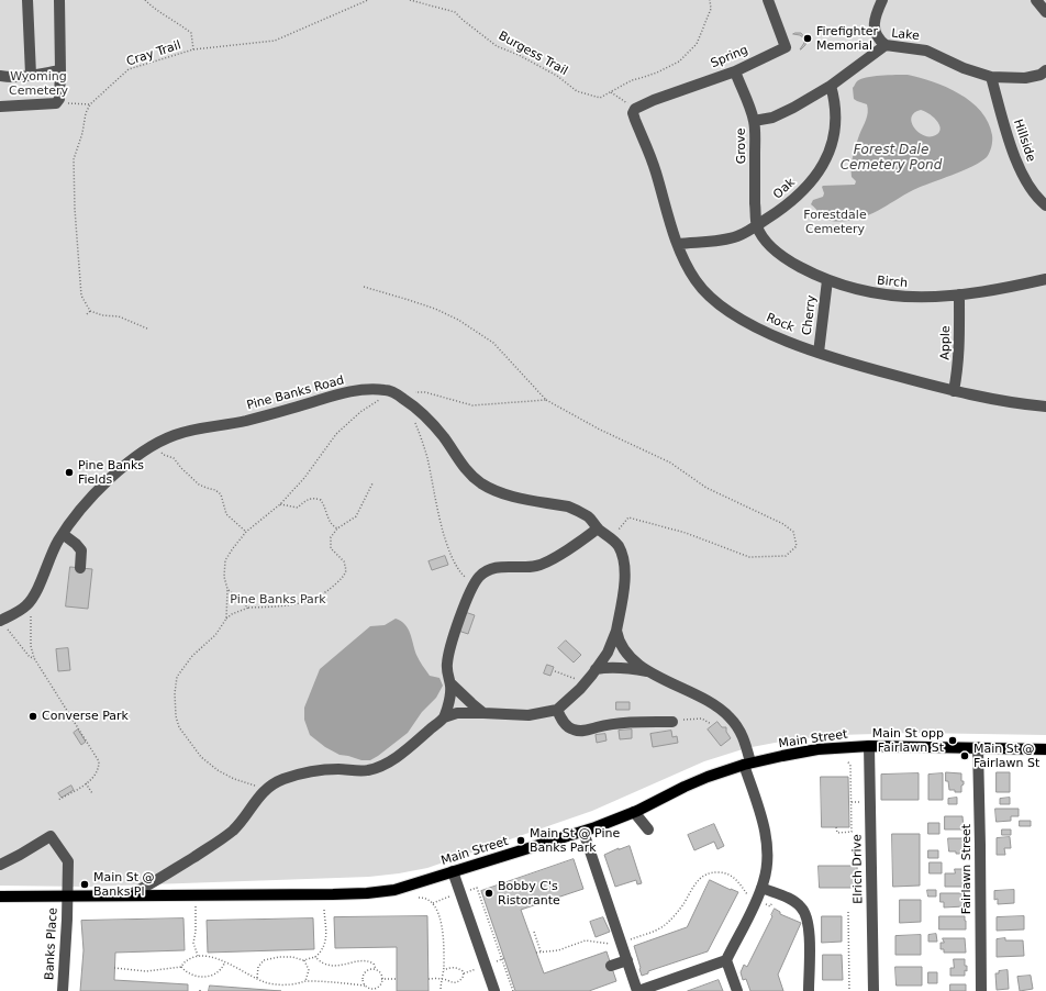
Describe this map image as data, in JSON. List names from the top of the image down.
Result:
{
  "streets": {
    "main road": ["Main Street"],
    "street": [
      "Lake",
      "Spring",
      "Hillside",
      "Grove",
      "Oak",
      "Birch",
      "Cherry",
      "Rock",
      "Apple",
      "Pine Banks Road",
      "Elrich Drive",
      "Fairlawn Street",
      "Banks Place"
    ],
    "path": ["Cray Trail", "Burgess Trail"]
  },
  "crossings": [
    ["Lake", "Hillside"],
    ["Lake", "Grove"],
    ["Lake", "Oak"],
    ["Spring", "Grove"],
    ["Spring", "Rock"],
    ["Grove", "Oak"],
    ["Grove", "Birch"],
    ["Oak", "Birch"],
    ["Oak", "Rock"],
    ["Birch", "Cherry"],
    ["Birch", "Apple"],
    ["Cherry", "Rock"],
    ["Rock", "Apple"],
    ["Main Street", "Elrich Drive"],
    ["Main Street", "Fairlawn Street"],
    ["Main Street", "Banks Place"]
  ],
  "water": ["Forest Dale Cemetery Pond"],
  "parks": ["Wyoming Cemetery", "Forestdale Cemetery", "Pine Banks Park"],
  "places": [
    "Firefighter Memorial",
    "Pine Banks Fields",
    "Converse Park",
    "Main St opp Fairlawn St",
    "Main St @ Fairlawn St",
    "Main St @ Pine Banks Park",
    "Main St @ Banks Pl",
    "Bobby C's Ristorante"
  ]
}
